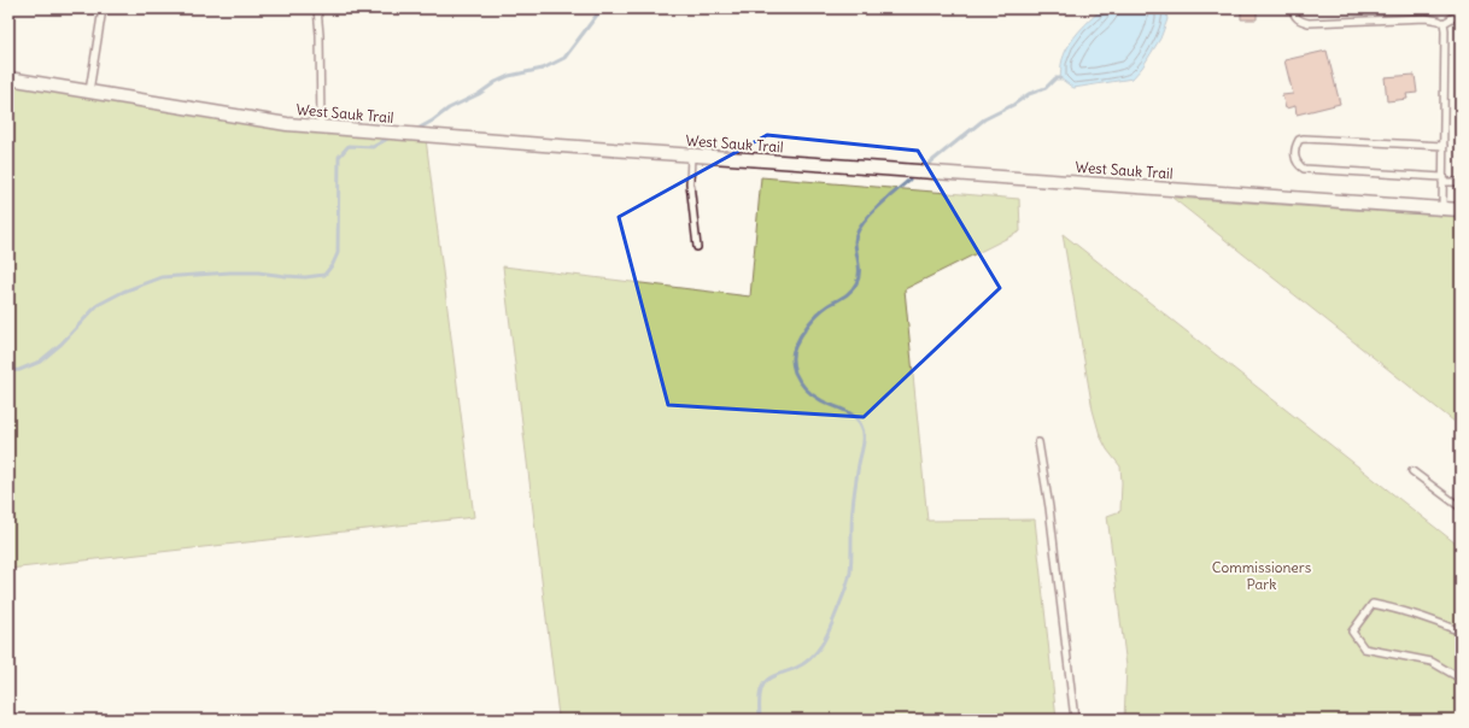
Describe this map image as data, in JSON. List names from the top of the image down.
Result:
{
  "streets": {
    "street": ["West Sauk Trail"]
  },
  "parks": ["Commissioners Park"]
}
